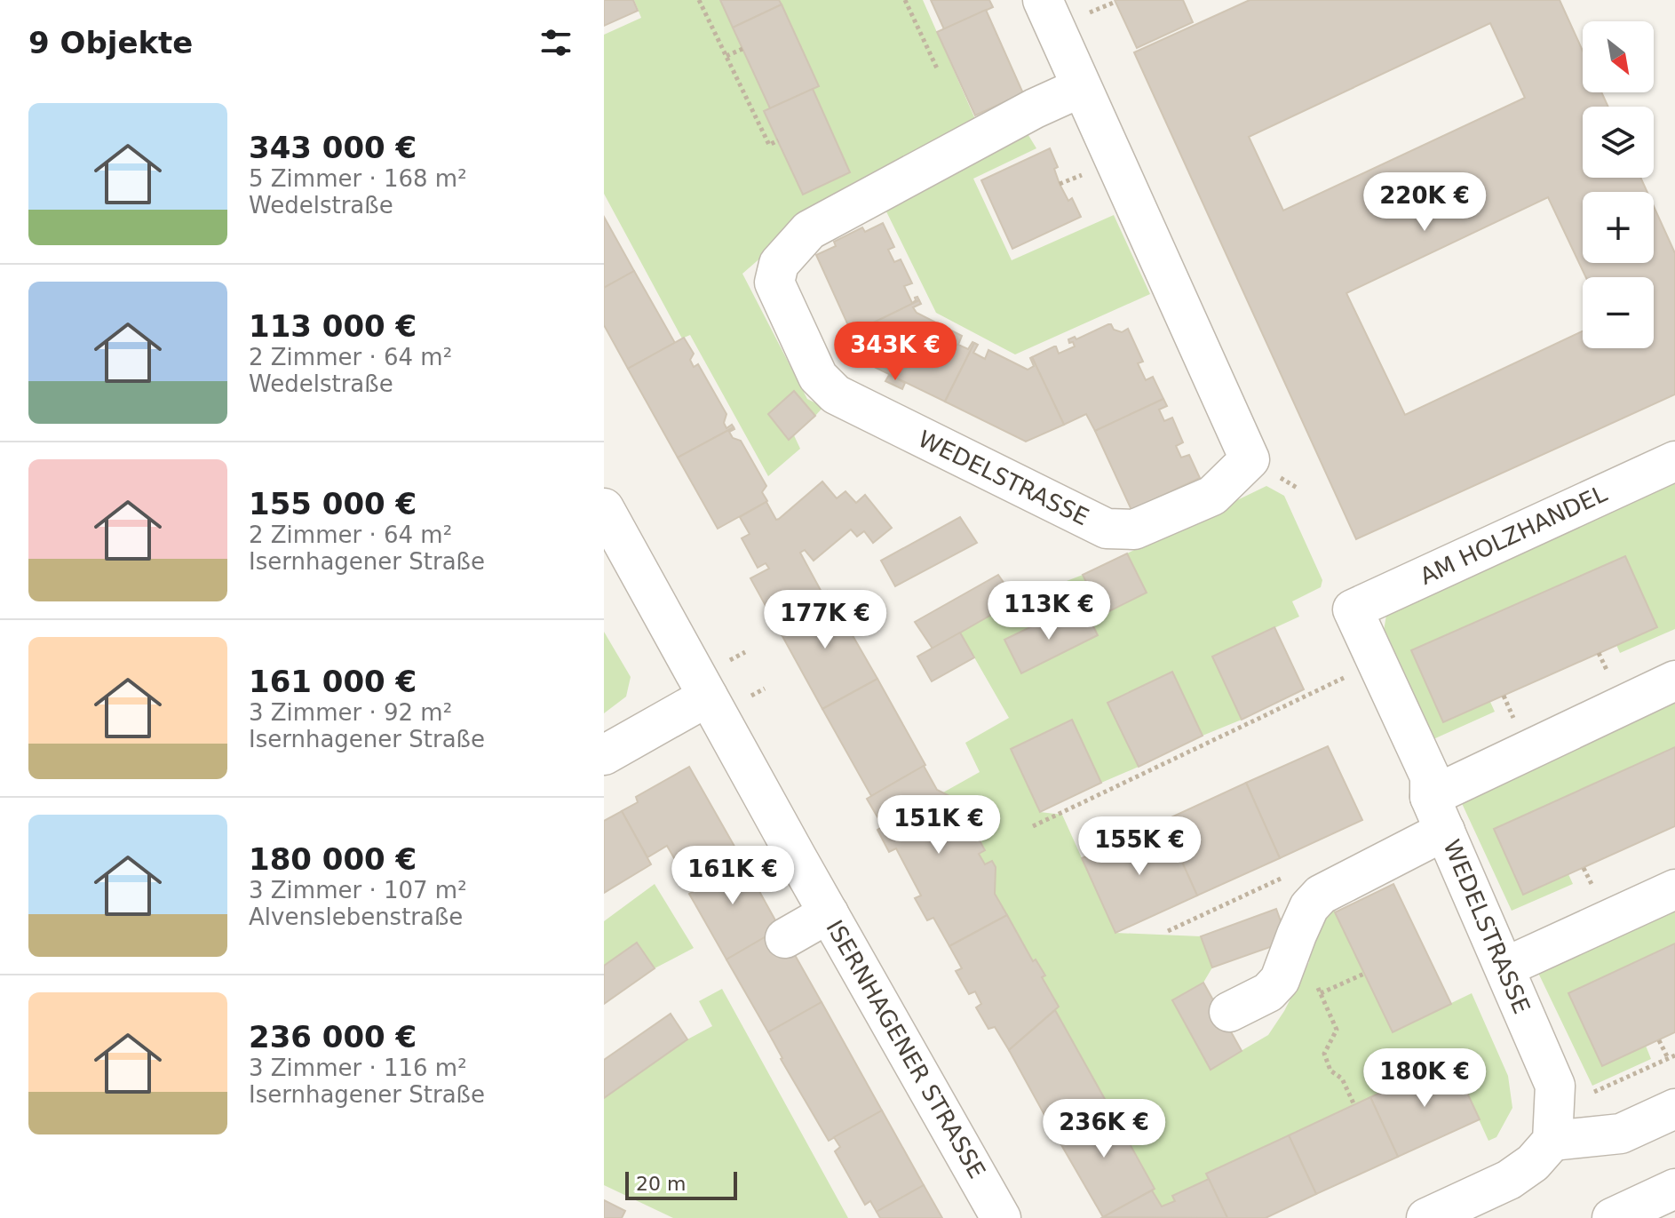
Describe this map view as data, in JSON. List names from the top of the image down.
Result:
{
  "streets": {
    "street": ["WEDELSTRASSE", "AM HOLZHANDEL", "ISERNHAGENER STRASSE"]
  },
  "crossings": [
    ["WEDELSTRASSE", "AM HOLZHANDEL"]
  ],
  "scale_bar": "20 m",
  "north": "bottom right",
  "page": {
    "heading": "9 Objekte",
    "map_buttons": ["+", "−"],
    "list": [
      {
        "name": "343 000 €",
        "note": "5 Zimmer · 168 m² · Wedelstraße"
      },
      {
        "name": "113 000 €",
        "note": "2 Zimmer · 64 m² · Wedelstraße"
      },
      {
        "name": "155 000 €",
        "note": "2 Zimmer · 64 m² · Isernhagener Straße"
      },
      {
        "name": "161 000 €",
        "note": "3 Zimmer · 92 m² · Isernhagener Straße"
      },
      {
        "name": "180 000 €",
        "note": "3 Zimmer · 107 m² · Alvenslebenstraße"
      },
      {
        "name": "236 000 €",
        "note": "3 Zimmer · 116 m² · Isernhagener Straße"
      }
    ],
    "price": [
      "220K €",
      "343K €",
      "113K €",
      "177K €",
      "151K €",
      "155K €",
      "161K €",
      "180K €",
      "236K €"
    ],
    "scale": "20 m"
  }
}
